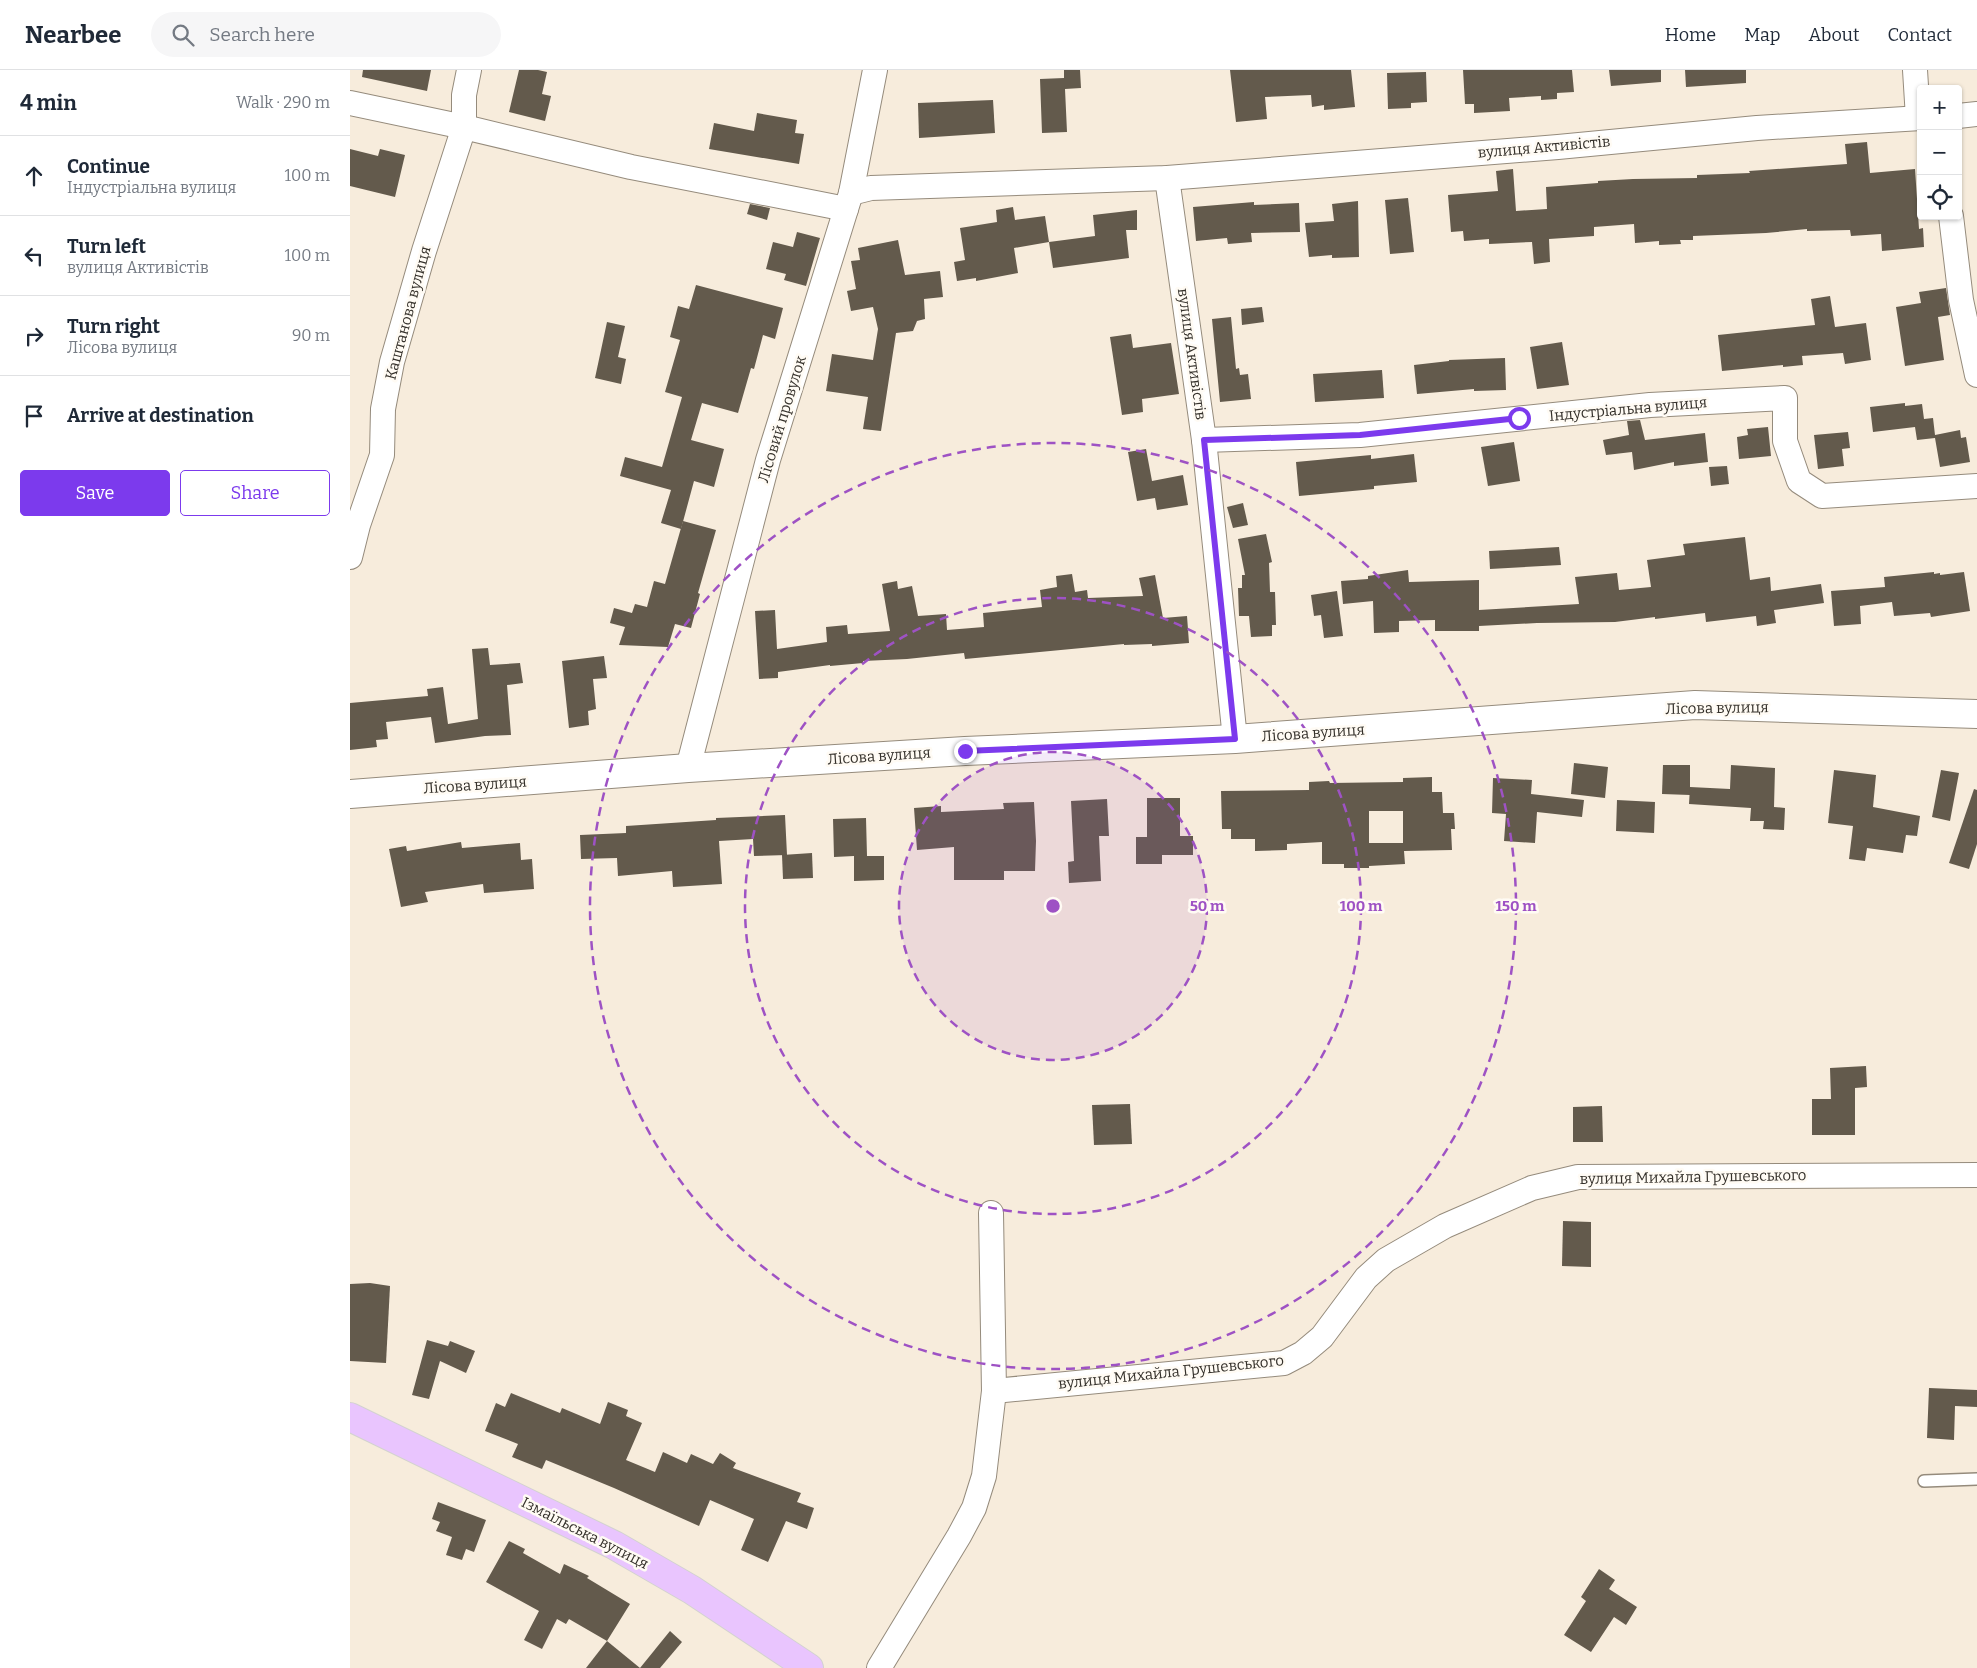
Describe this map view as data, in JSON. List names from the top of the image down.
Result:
{
  "streets": {
    "main road": ["Ізмаїльська вулиця"],
    "street": [
      "вулиця Активістів",
      "Каштанова вулиця",
      "Індустріальна вулиця",
      "Лісовий провулок",
      "Лісова вулиця",
      "вулиця Михайла Грушевського"
    ]
  },
  "crossings": [
    ["вулиця Активістів", "Індустріальна вулиця"],
    ["вулиця Активістів", "Лісовий провулок"],
    ["вулиця Активістів", "Лісова вулиця"],
    ["Лісовий провулок", "Лісова вулиця"]
  ],
  "page": {
    "header": "Nearbee",
    "search": "Search here",
    "nav": [
      "Home",
      "Map",
      "About",
      "Contact"
    ],
    "heading": ["4 min", "Walk · 290 m"],
    "map_buttons": ["+", "−"],
    "list": [
      ["Continue", "Індустріальна вулиця", "100 m"],
      ["Turn left", "вулиця Активістів", "100 m"],
      ["Turn right", "Лісова вулиця", "90 m"],
      "Arrive at destination"
    ],
    "buttons": ["Save", "Share"]
  },
  "rings": ["50 m", "100 m", "150 m"]
}
